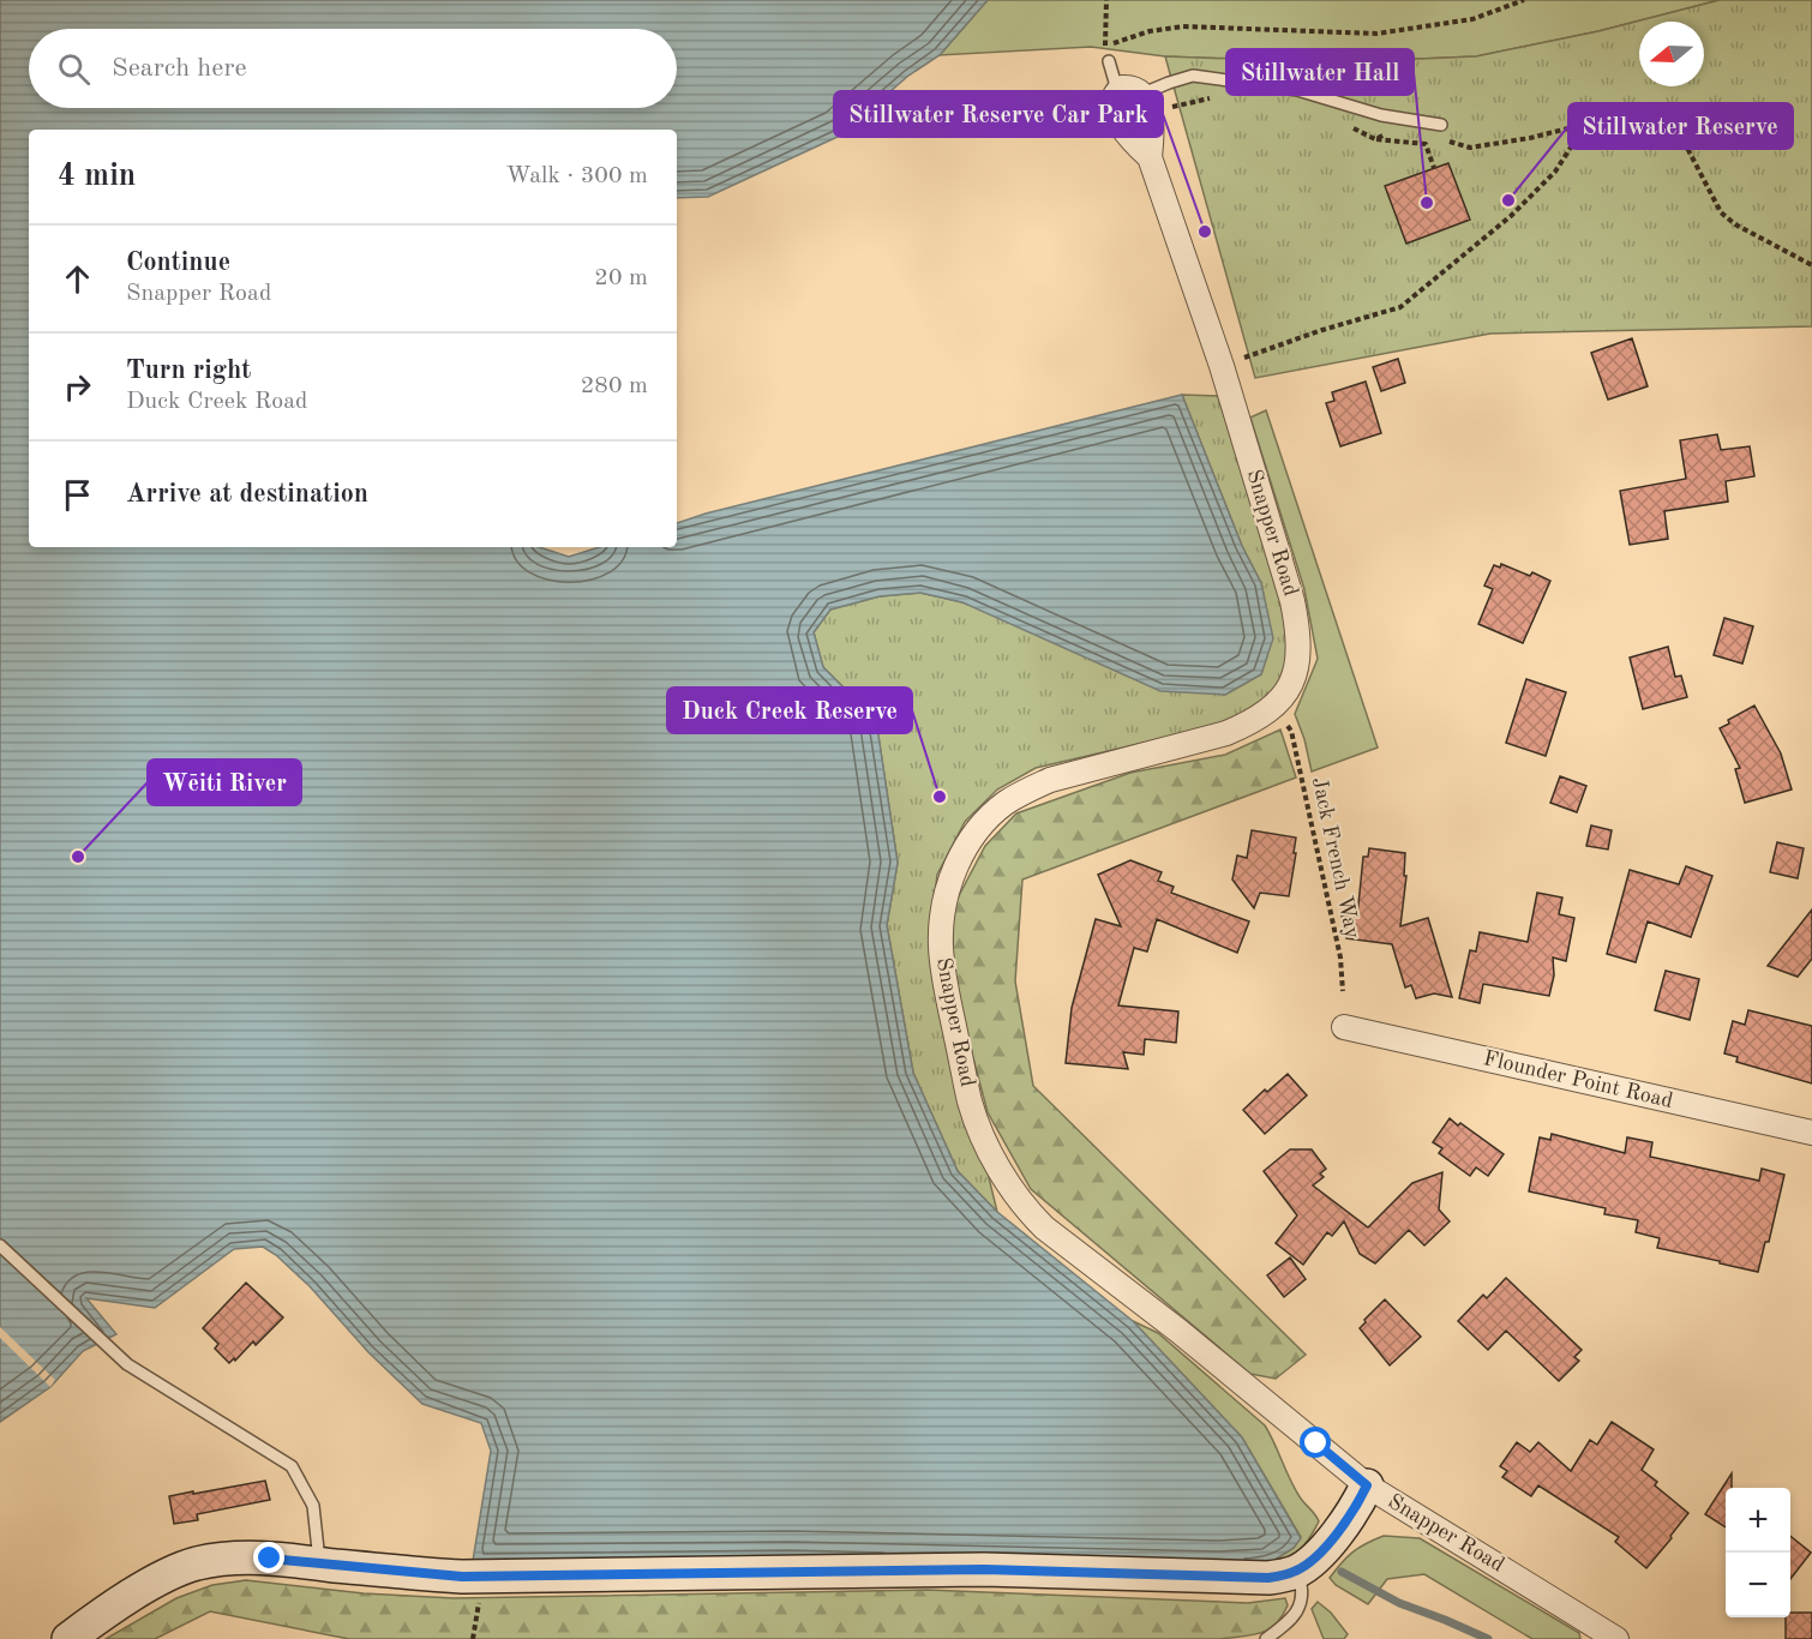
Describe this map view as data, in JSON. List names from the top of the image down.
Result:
{
  "streets": {
    "street": ["Snapper Road", "Flounder Point Road"],
    "path": ["Jack French Way"]
  },
  "places": [
    "Stillwater Reserve",
    "Stillwater Hall",
    "Stillwater Reserve Car Park",
    "Duck Creek Reserve",
    "Wēiti River"
  ],
  "north": "left",
  "page": {
    "search": "Search here",
    "heading": ["4 min", "Walk · 300 m"],
    "list": [
      ["Continue", "Snapper Road", "20 m"],
      ["Turn right", "Duck Creek Road", "280 m"],
      "Arrive at destination"
    ],
    "map_buttons": ["+", "−"]
  }
}
